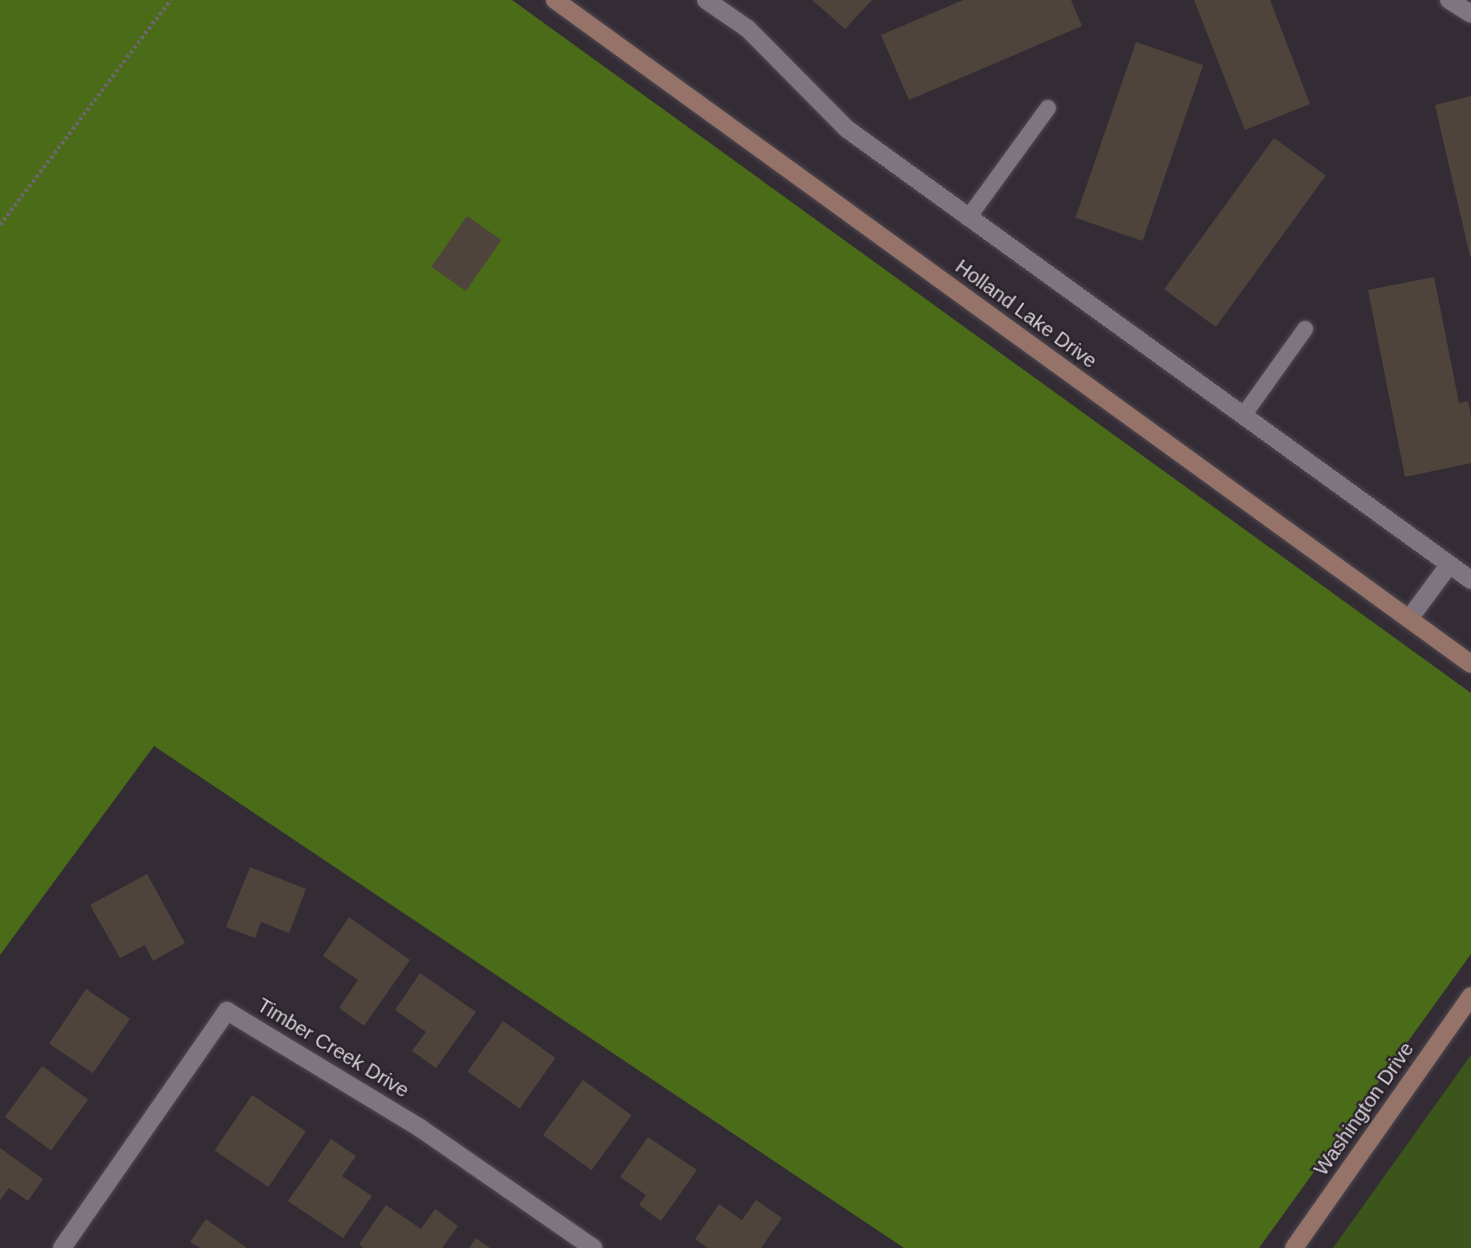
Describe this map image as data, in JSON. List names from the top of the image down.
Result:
{
  "streets": {
    "street": ["Holland Lake Drive", "Timber Creek Drive", "Washington Drive"]
  }
}
